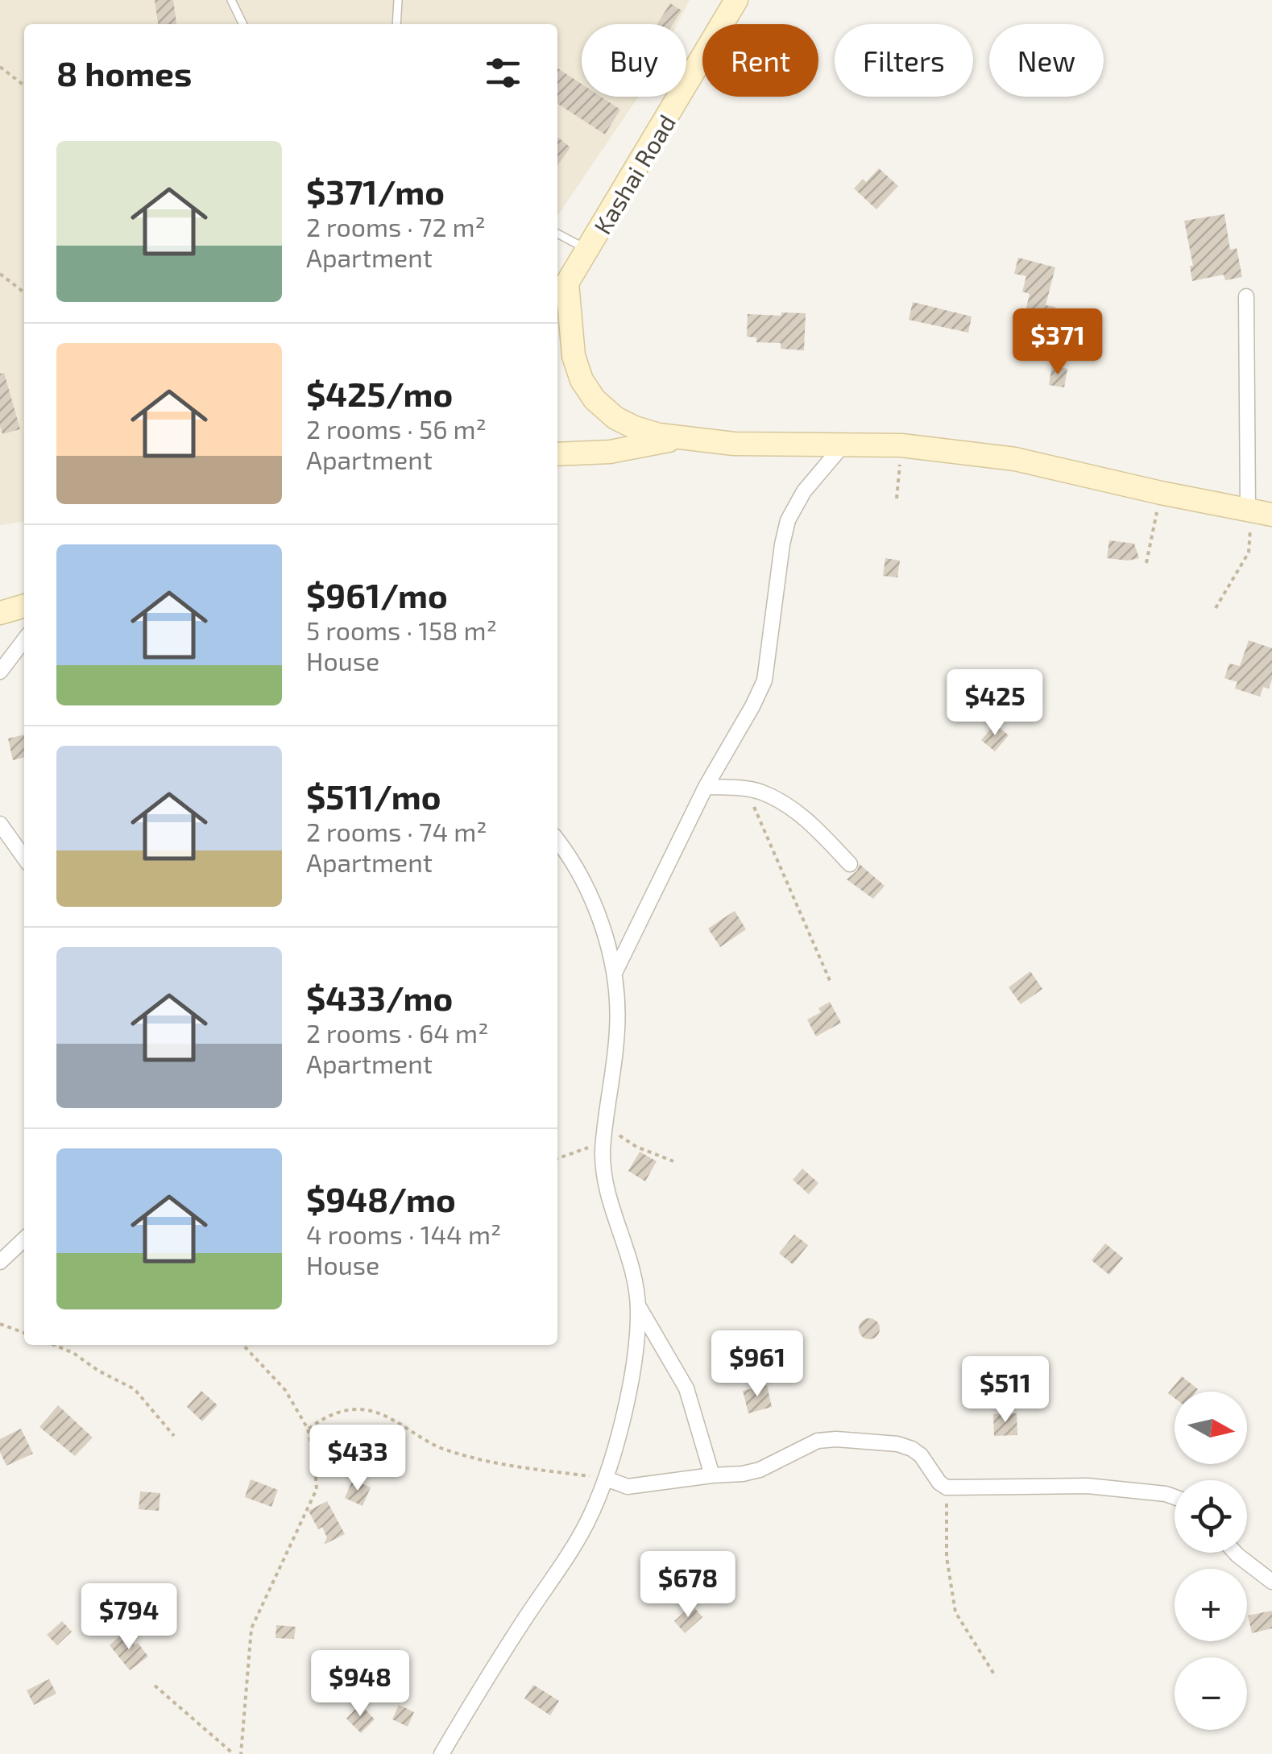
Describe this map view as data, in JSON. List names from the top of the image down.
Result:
{
  "streets": {
    "street": ["Kashai Road"]
  },
  "north": "right",
  "page": {
    "chip": [
      "Buy",
      "Rent",
      "Filters",
      "New"
    ],
    "heading": "8 homes",
    "list": [
      {
        "name": "$371/mo",
        "note": "2 rooms · 72 m² · Apartment"
      },
      {
        "name": "$425/mo",
        "note": "2 rooms · 56 m² · Apartment"
      },
      {
        "name": "$961/mo",
        "note": "5 rooms · 158 m² · House"
      },
      {
        "name": "$511/mo",
        "note": "2 rooms · 74 m² · Apartment"
      },
      {
        "name": "$433/mo",
        "note": "2 rooms · 64 m² · Apartment"
      },
      {
        "name": "$948/mo",
        "note": "4 rooms · 144 m² · House"
      }
    ],
    "price": [
      "$371",
      "$425",
      "$961",
      "$511",
      "$433",
      "$678",
      "$794",
      "$948"
    ],
    "map_buttons": ["+", "−"]
  }
}
